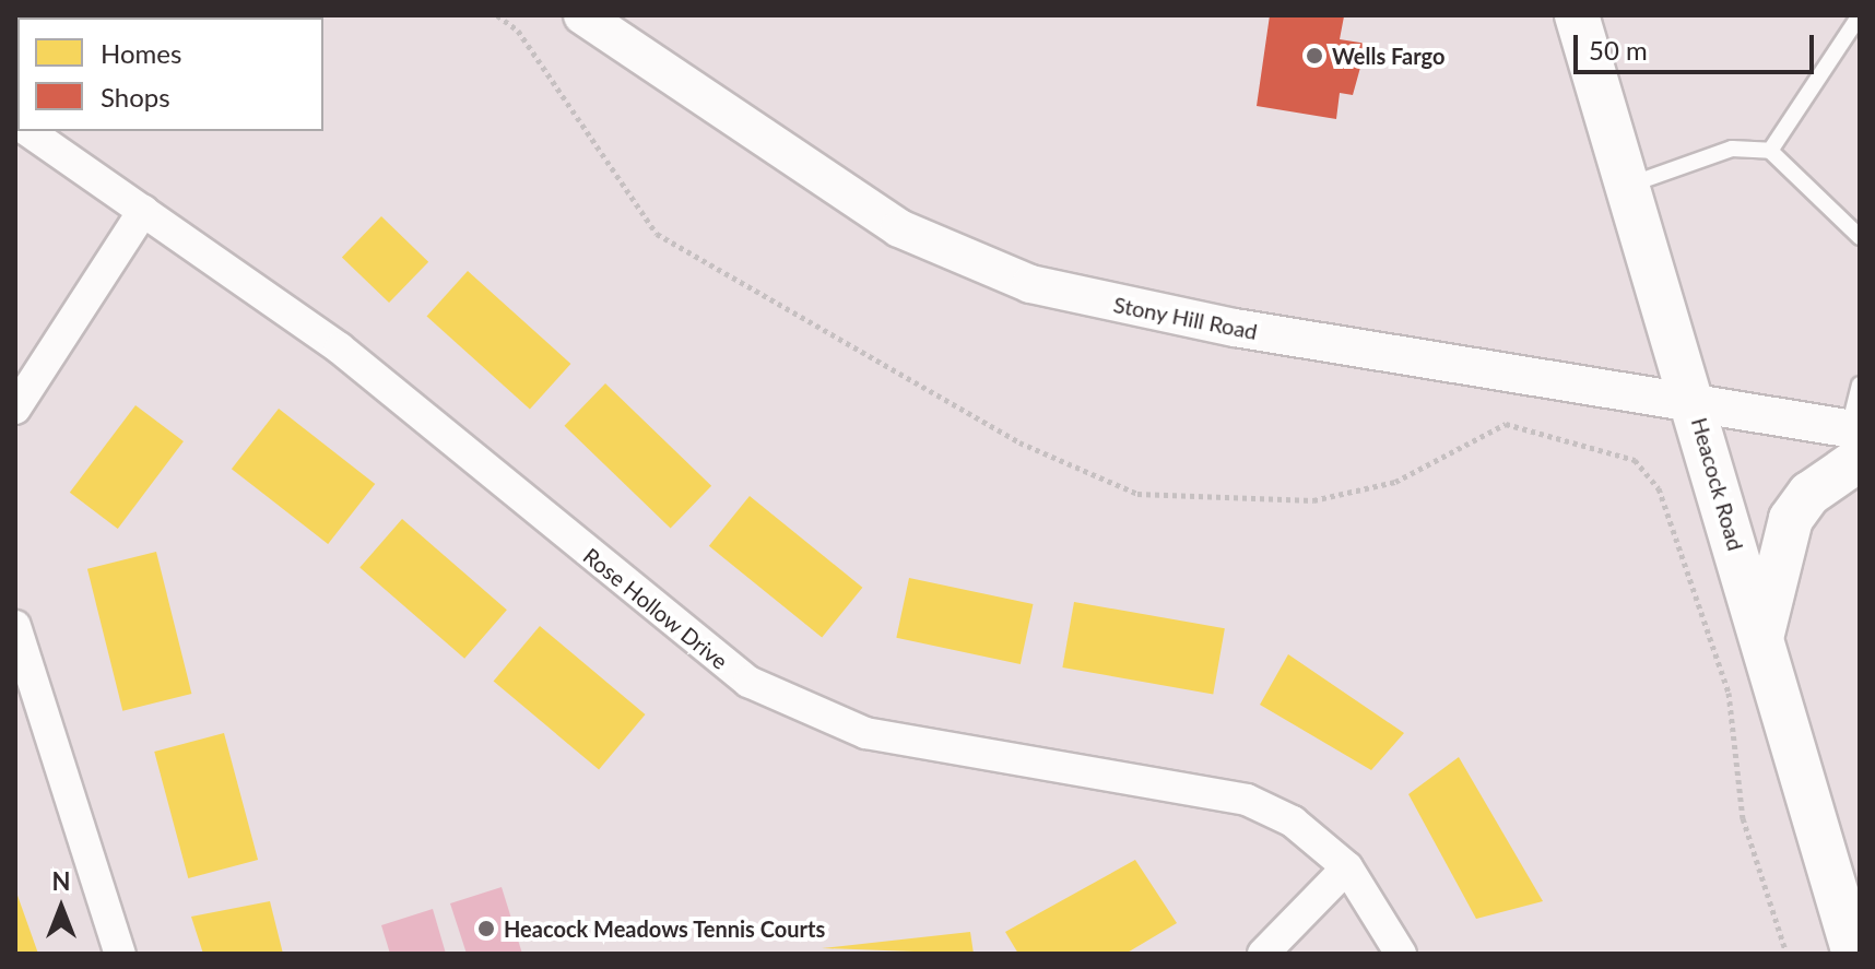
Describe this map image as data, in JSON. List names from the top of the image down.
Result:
{
  "streets": {
    "main road": ["Heacock Road"],
    "street": ["Stony Hill Road", "Rose Hollow Drive"]
  },
  "crossings": [
    ["Stony Hill Road", "Heacock Road"]
  ],
  "places": ["Wells Fargo", "Heacock Meadows Tennis Courts"],
  "legend": ["Homes", "Shops"],
  "scale_bar": "50 m",
  "north": "top"
}
